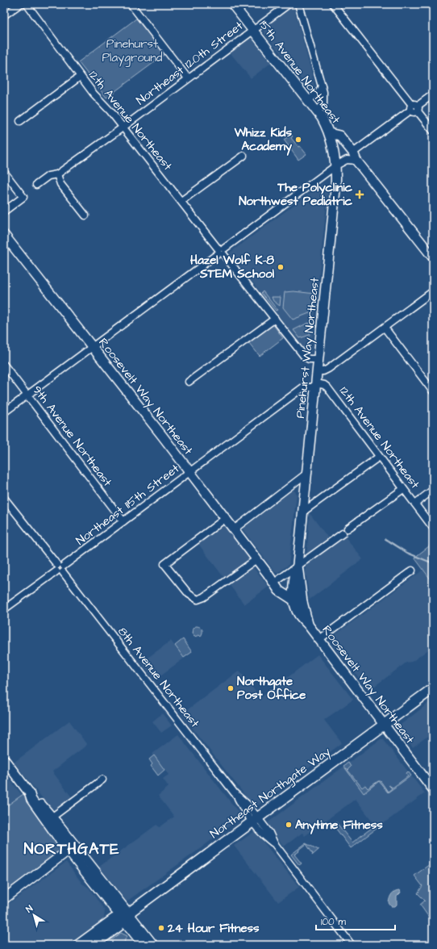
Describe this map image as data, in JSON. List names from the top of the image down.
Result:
{
  "streets": {
    "main road": [
      "15th Avenue Northeast",
      "Pinehurst Way Northeast",
      "Roosevelt Way Northeast",
      "Northeast Northgate Way"
    ],
    "street": [
      "Northeast 120th Street",
      "12th Avenue Northeast",
      "9th Avenue Northeast",
      "Northeast 115th Street",
      "8th Avenue Northeast"
    ]
  },
  "crossings": [
    ["Northeast 120th Street", "15th Avenue Northeast"],
    ["Northeast 120th Street", "12th Avenue Northeast"],
    ["15th Avenue Northeast", "Pinehurst Way Northeast"],
    ["12th Avenue Northeast", "Pinehurst Way Northeast"],
    ["12th Avenue Northeast", "Northeast 115th Street"],
    ["Pinehurst Way Northeast", "Roosevelt Way Northeast"],
    ["Pinehurst Way Northeast", "Northeast 115th Street"],
    ["Roosevelt Way Northeast", "Northeast 115th Street"],
    ["Roosevelt Way Northeast", "Northeast Northgate Way"],
    ["9th Avenue Northeast", "Northeast 115th Street"],
    ["Northeast 115th Street", "8th Avenue Northeast"],
    ["8th Avenue Northeast", "Northeast Northgate Way"]
  ],
  "districts": ["NORTHGATE"],
  "parks": ["Pinehurst Playground"],
  "places": {
    "other": [
      "Whizz Kids Academy",
      "Hazel Wolf K-8 STEM School",
      "Northgate Post Office",
      "Anytime Fitness",
      "24 Hour Fitness"
    ],
    "health": ["The Polyclinic Northwest Pediatric"]
  },
  "scale_bar": "100 m",
  "north": "top left"
}
